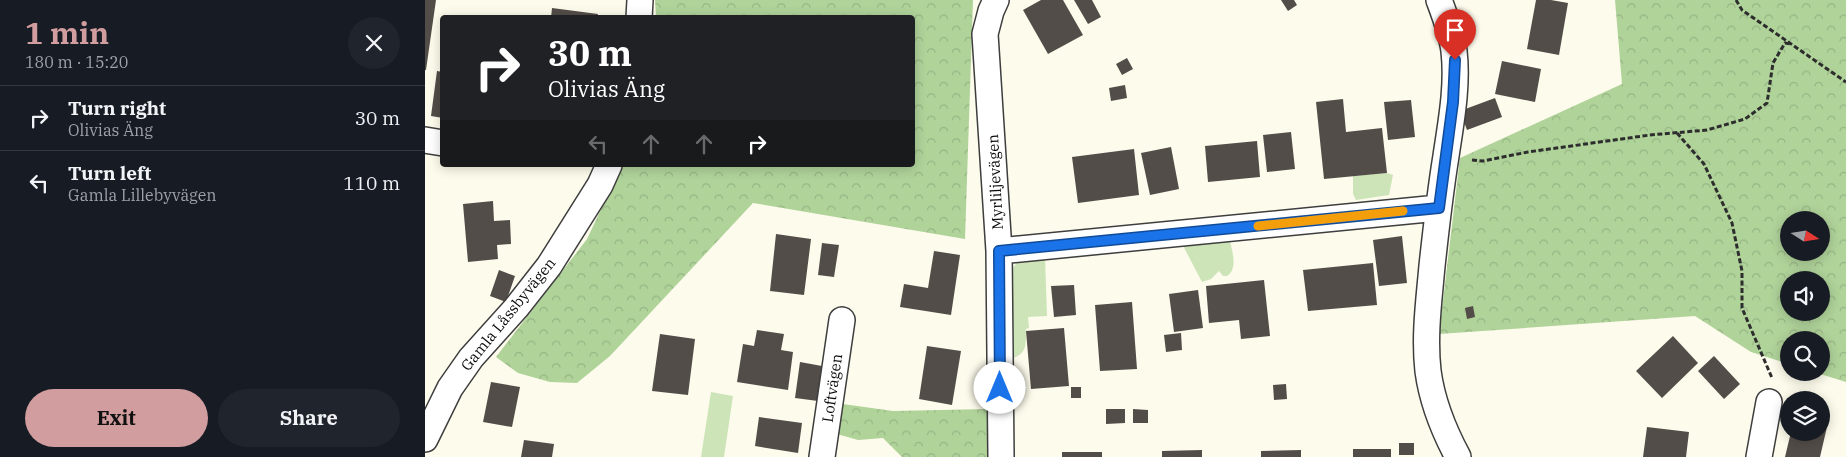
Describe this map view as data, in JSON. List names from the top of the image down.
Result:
{
  "streets": {
    "street": ["Myrliljevägen", "Gamla Låssbyvägen", "Loftvägen"]
  },
  "north": "right",
  "page": {
    "heading": ["1 min", "180 m · 15:20"],
    "turn": ["30 m", "Olivias Äng"],
    "list": [
      {
        "name": "Turn right",
        "note": "Olivias Äng",
        "value": "30 m"
      },
      {
        "name": "Turn left",
        "note": "Gamla Lillebyvägen",
        "value": "110 m"
      }
    ],
    "buttons": ["Exit", "Share"]
  }
}
